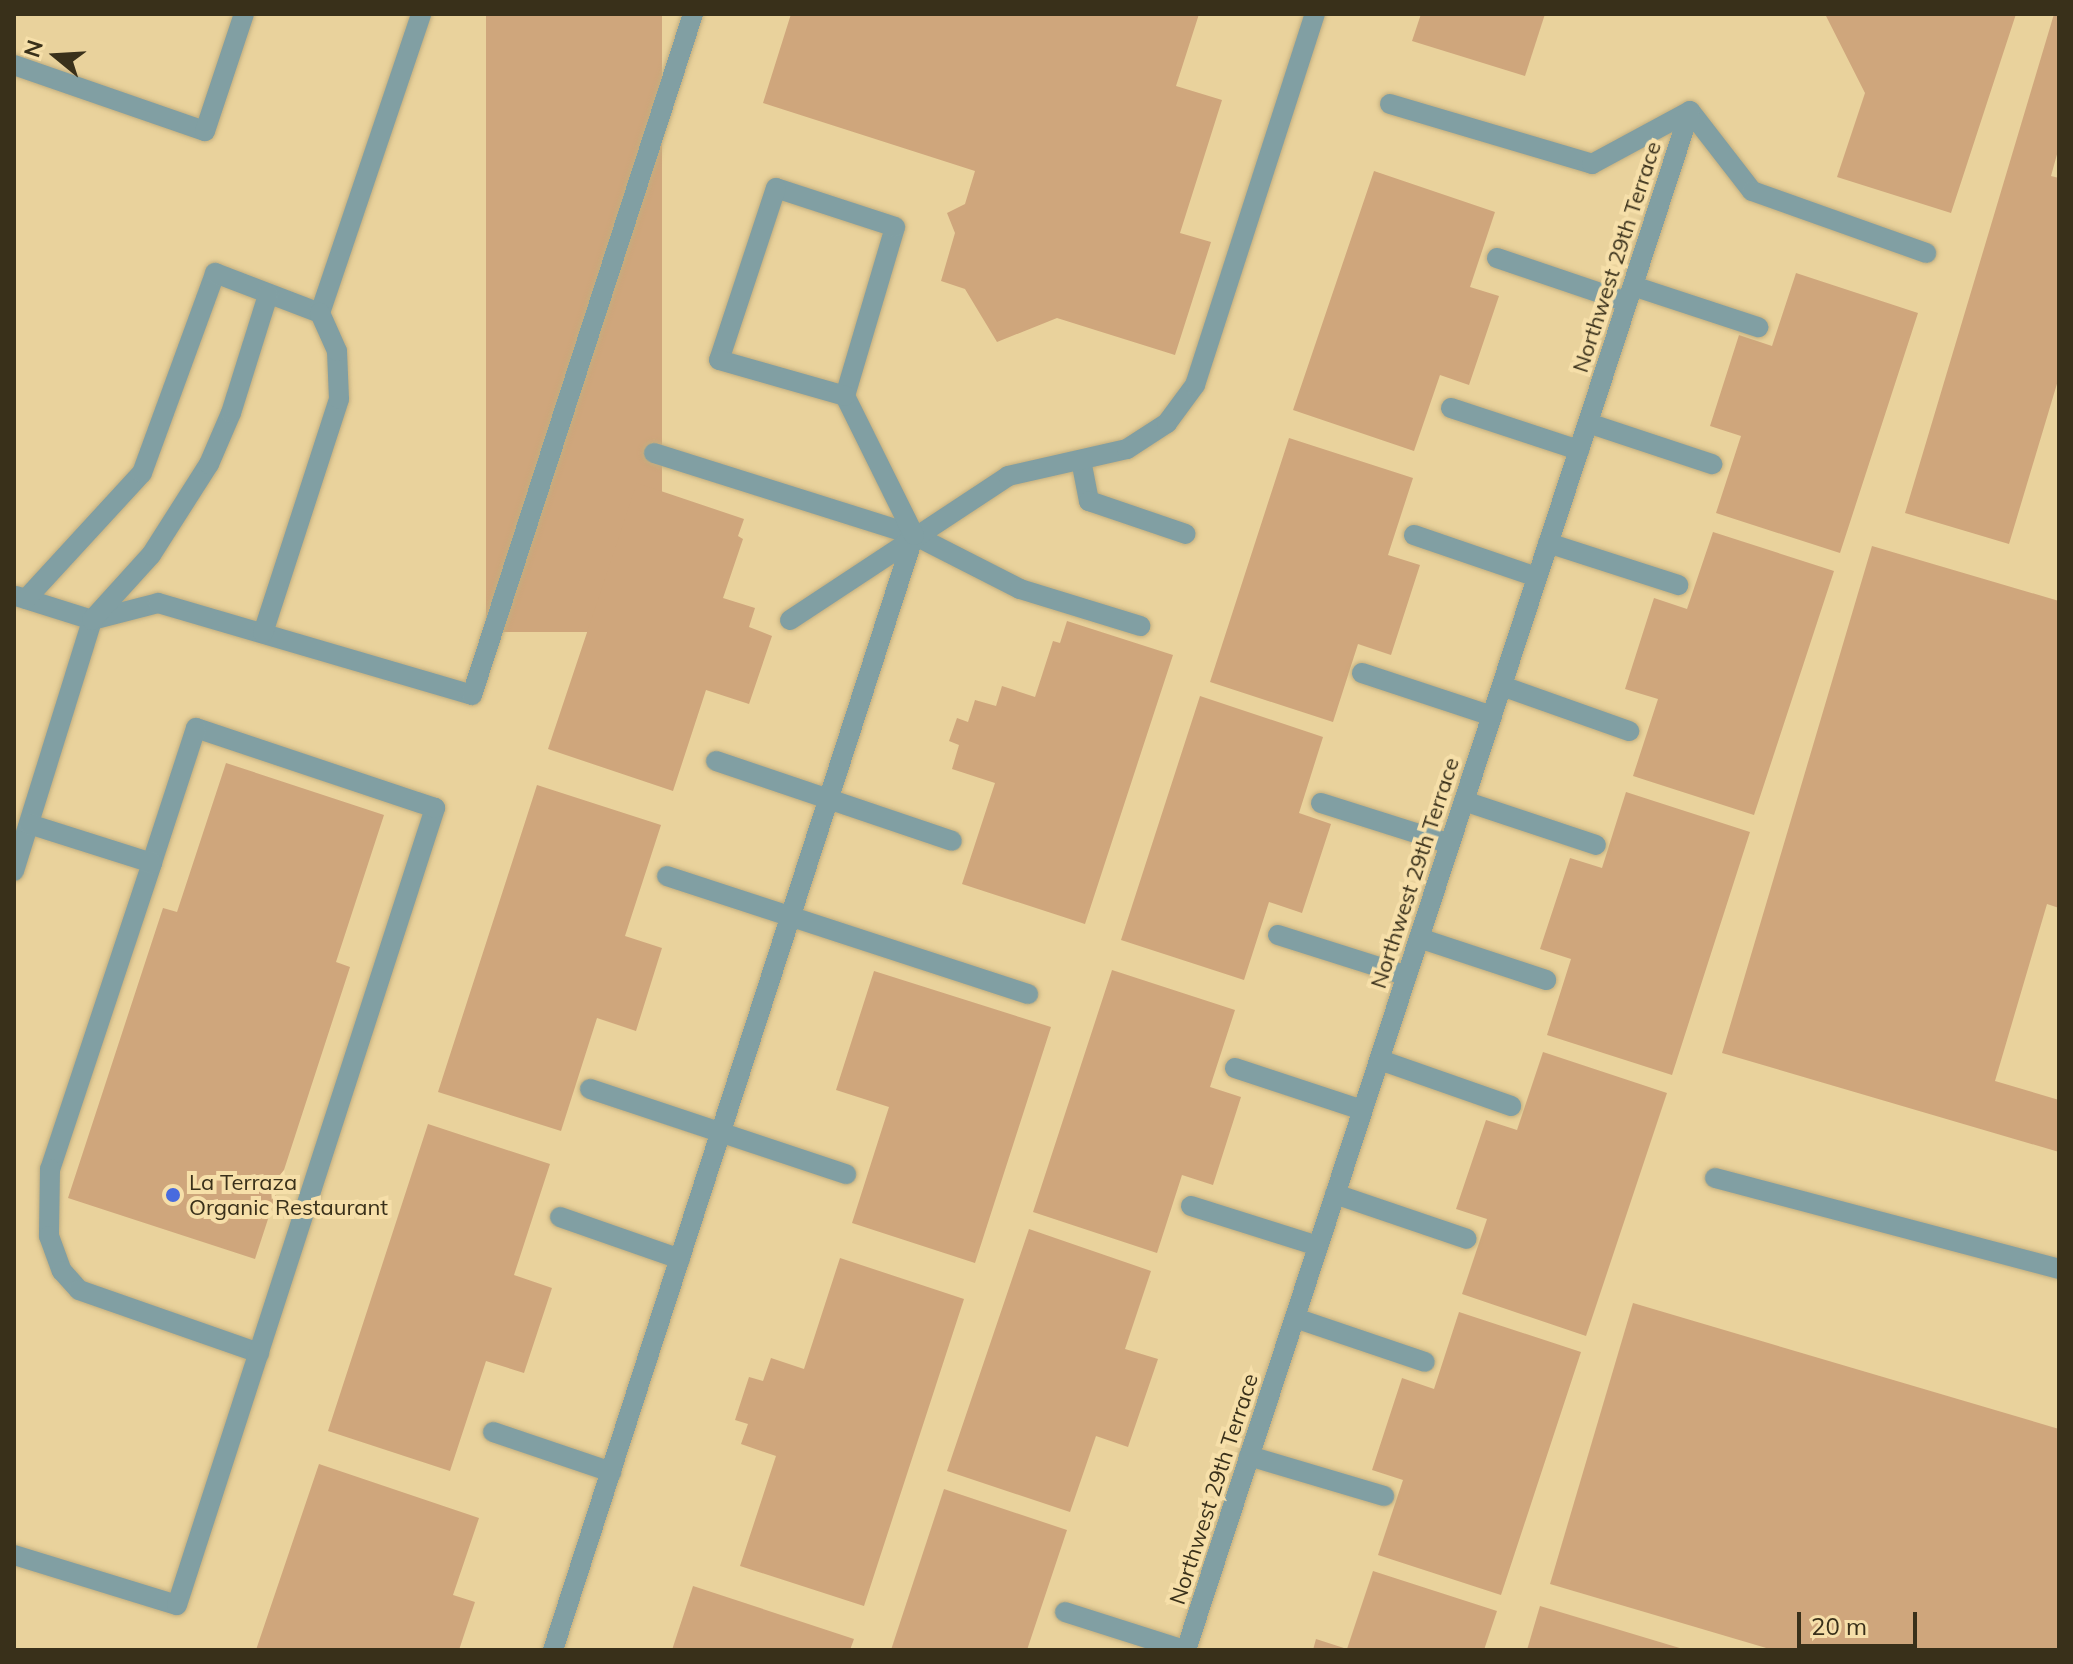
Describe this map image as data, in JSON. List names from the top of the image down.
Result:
{
  "streets": {
    "street": ["Northwest 29th Terrace"]
  },
  "places": ["La Terraza Organic Restaurant"],
  "scale_bar": "20 m",
  "north": "left"
}
